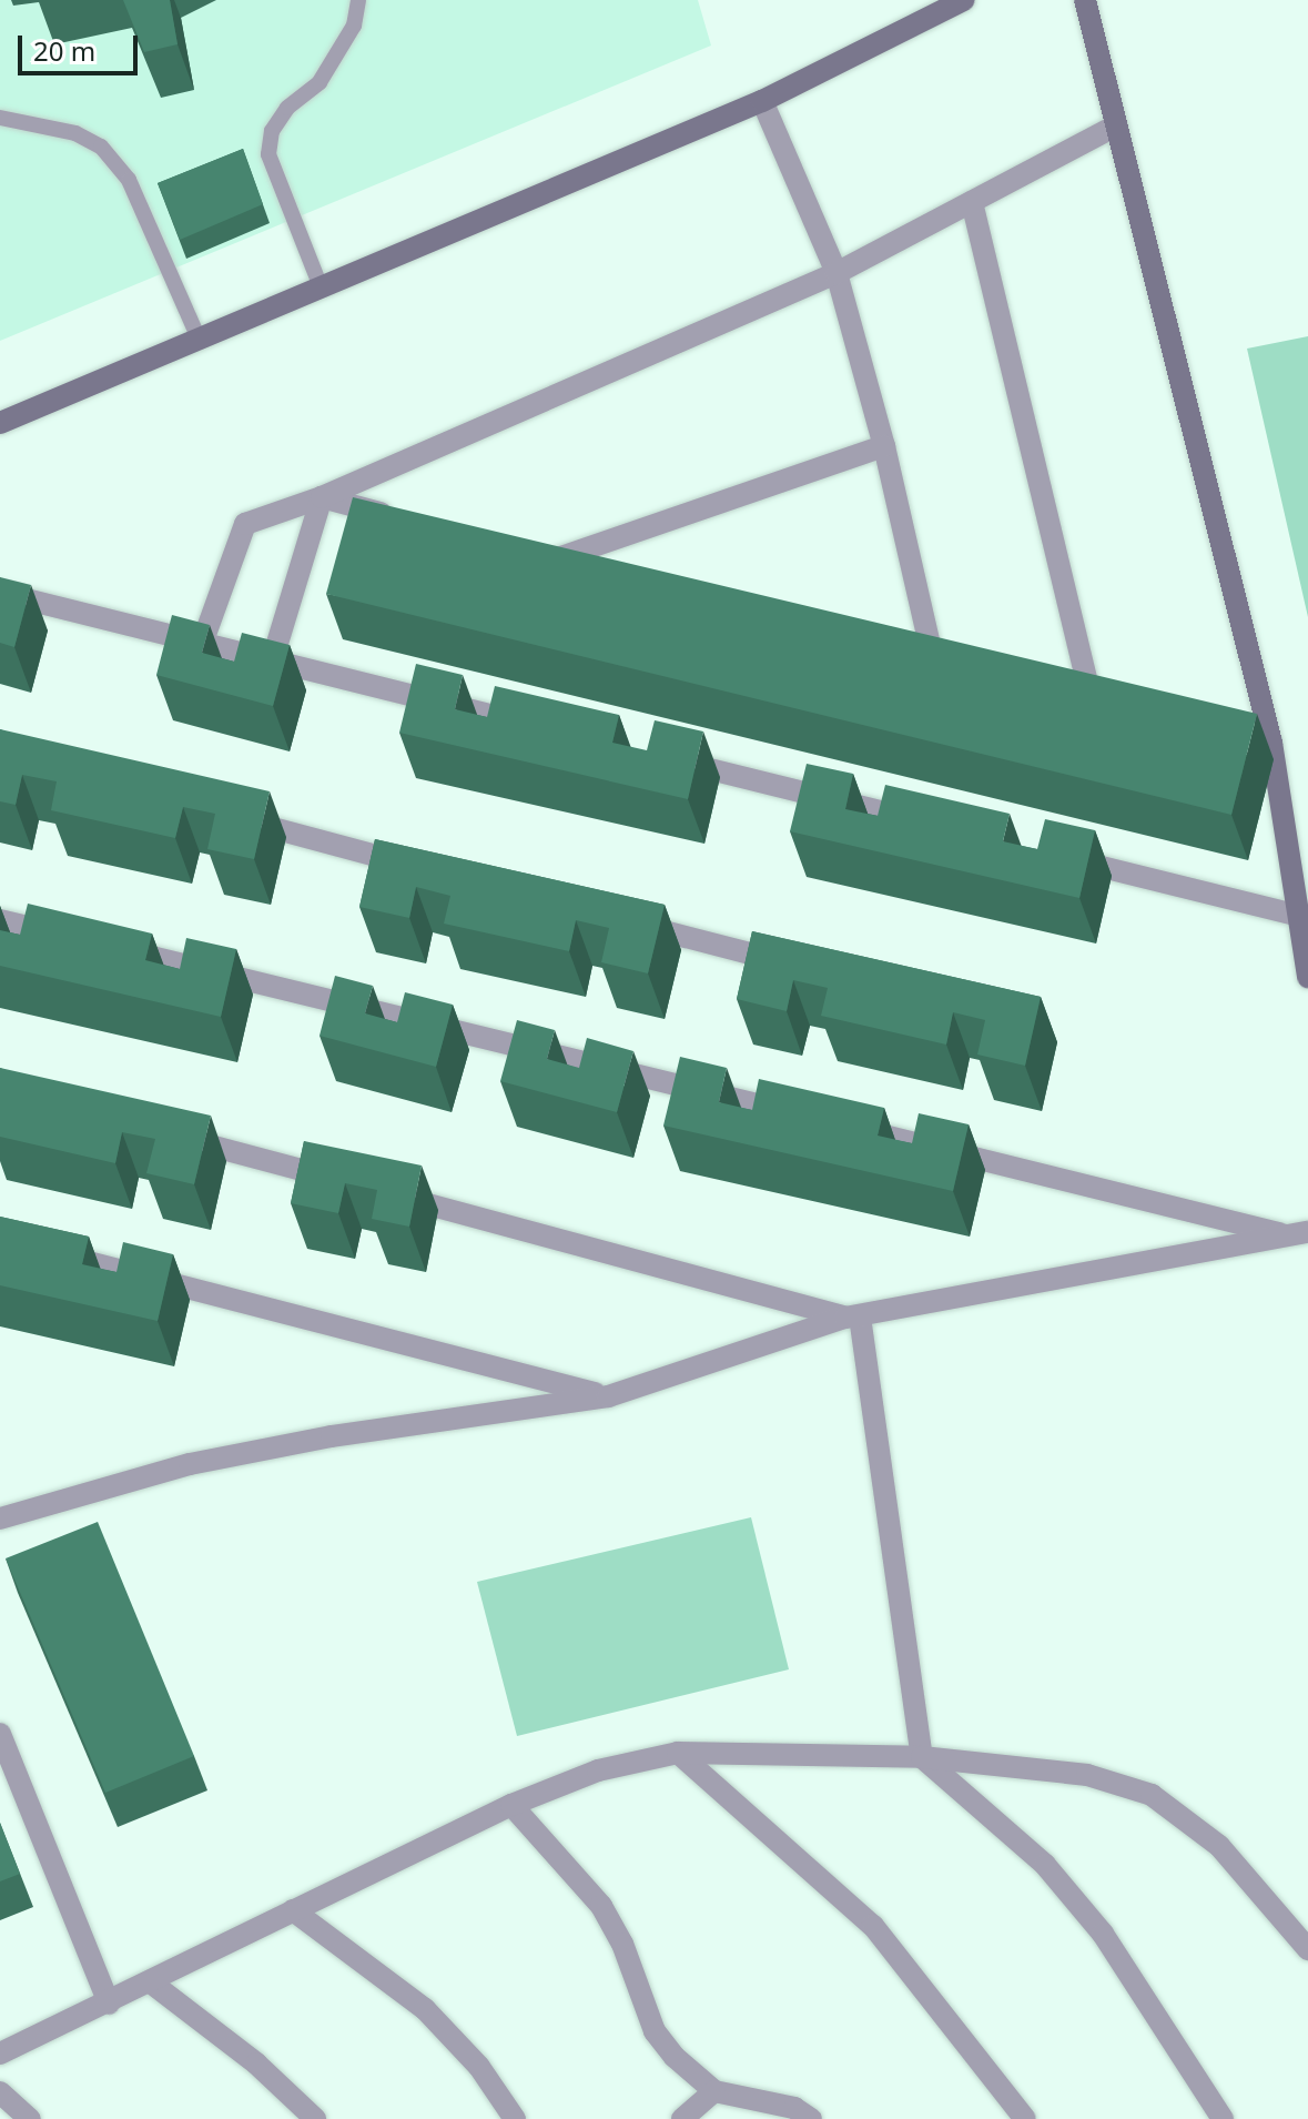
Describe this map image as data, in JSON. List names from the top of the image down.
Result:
{
  "scale_bar": "20 m"
}
